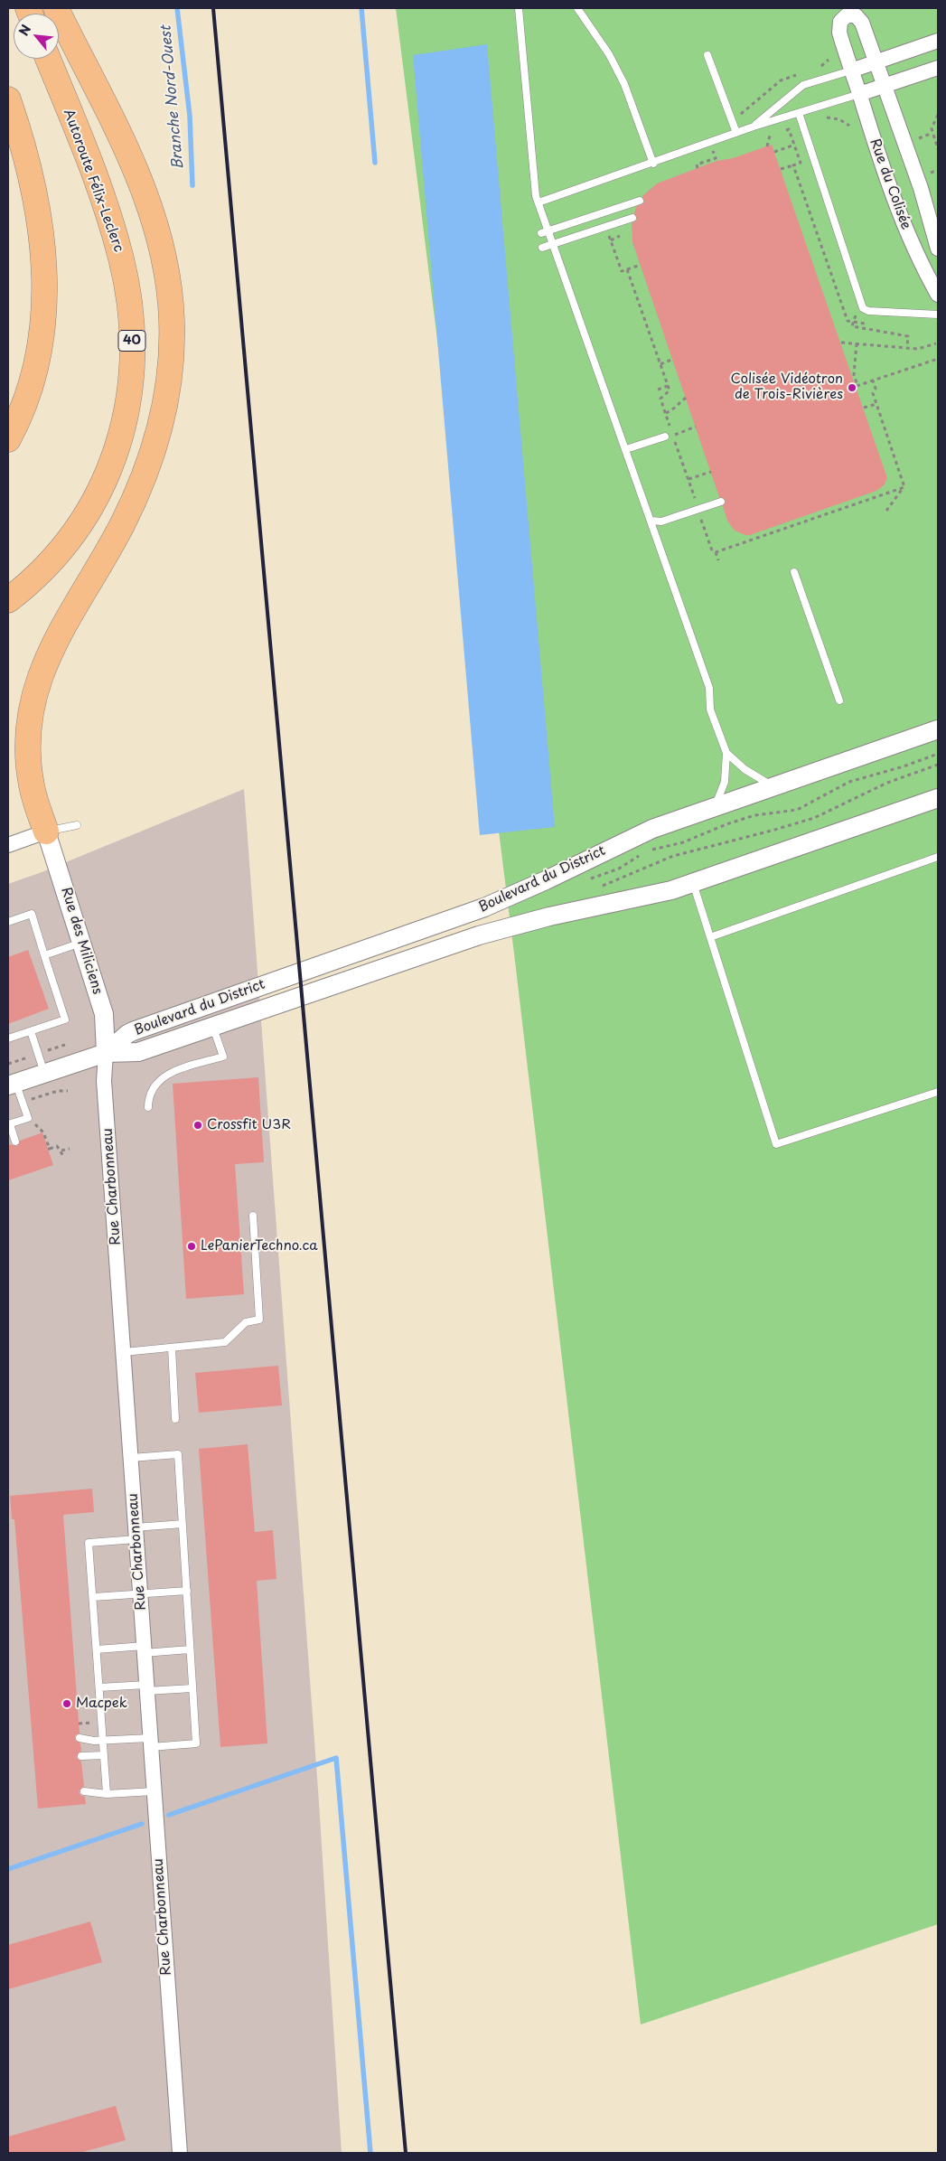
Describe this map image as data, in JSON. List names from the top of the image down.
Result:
{
  "streets": {
    "highway": ["Autoroute Félix-Leclerc", "40"],
    "street": [
      "Rue du Colisée",
      "Boulevard du District",
      "Rue des Miliciens",
      "Rue Charbonneau"
    ]
  },
  "crossings": [
    ["Boulevard du District", "Rue des Miliciens"],
    ["Boulevard du District", "Rue Charbonneau"],
    ["Rue des Miliciens", "Rue Charbonneau"]
  ],
  "water": ["Branche Nord-Ouest"],
  "places": [
    "Colisée Vidéotron de Trois-Rivières",
    "Crossfit U3R",
    "LePanierTechno.ca",
    "Macpek"
  ],
  "north": "top left"
}
